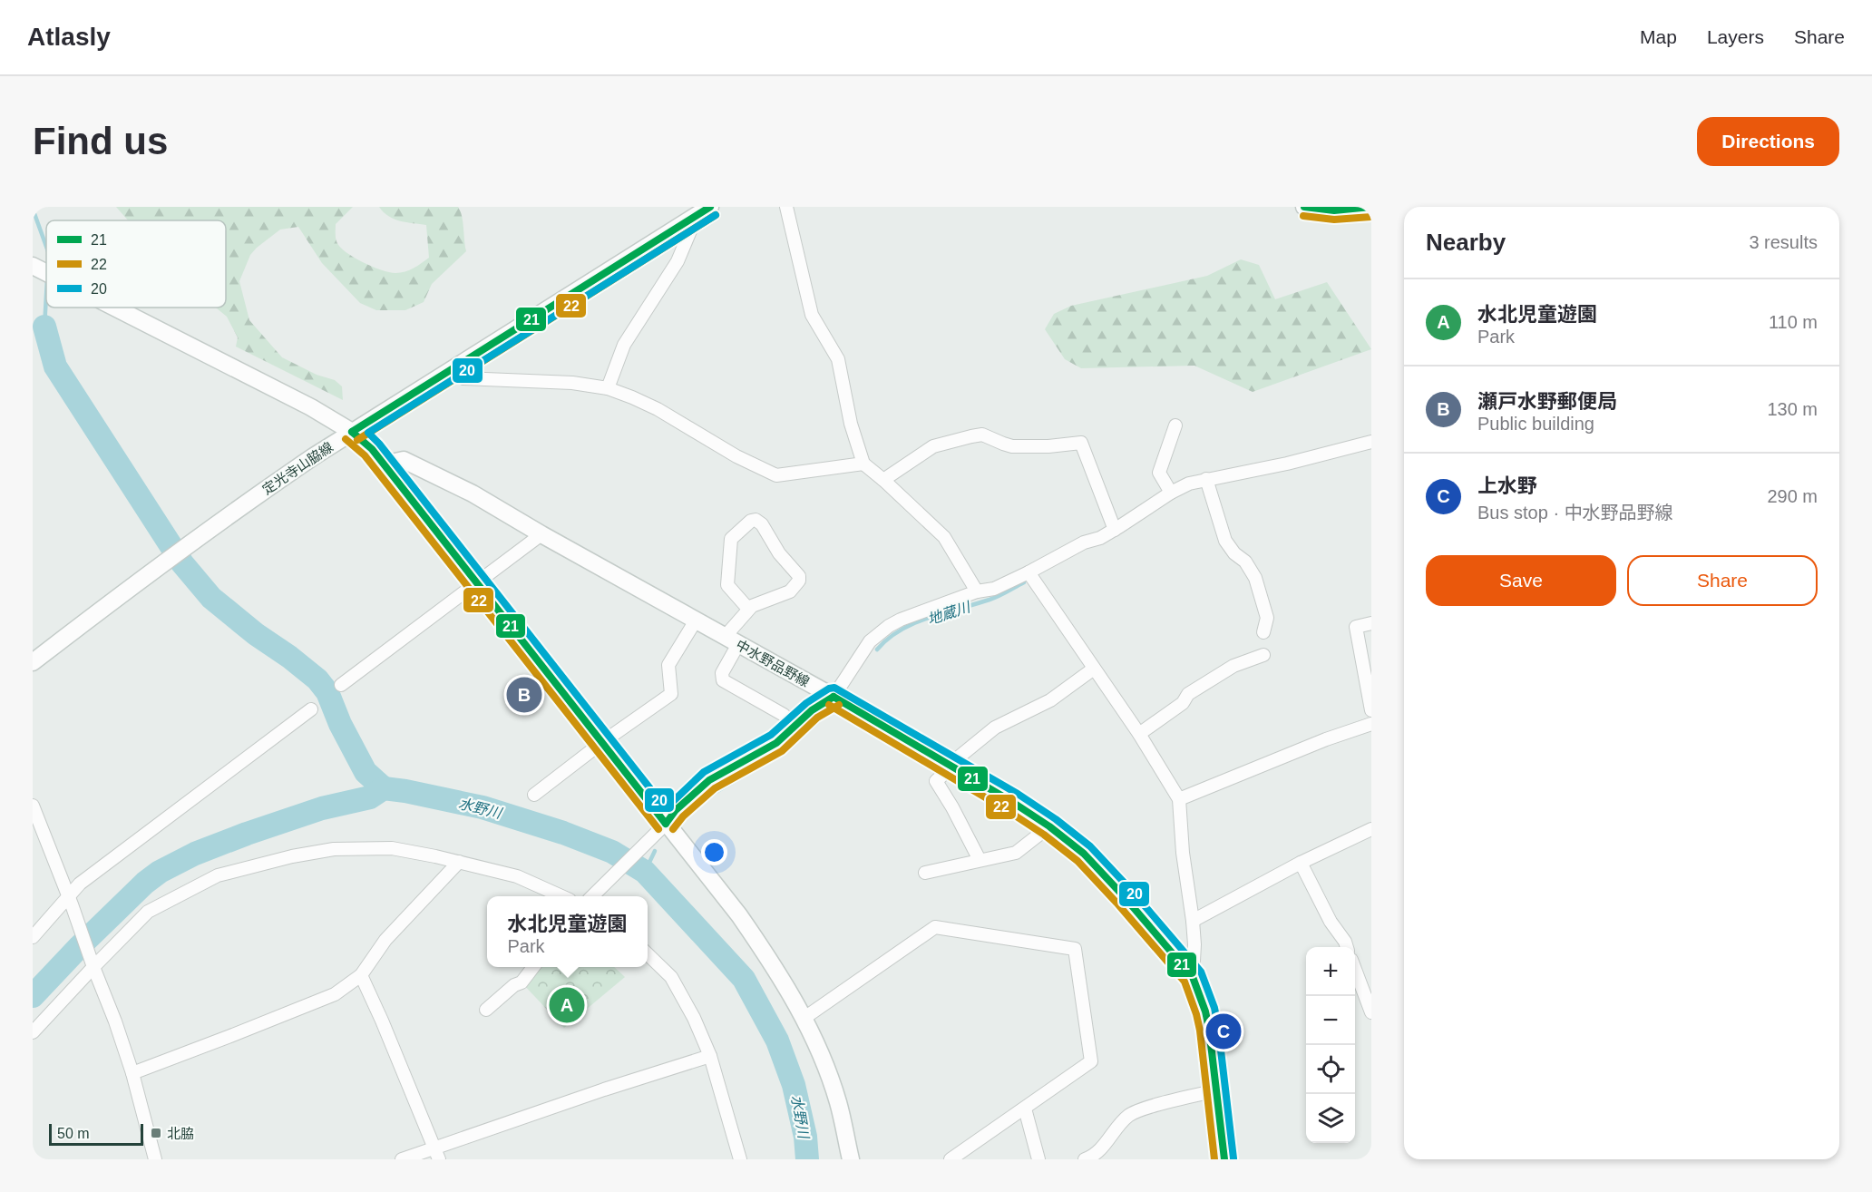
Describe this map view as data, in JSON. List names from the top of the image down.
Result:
{
  "streets": {
    "main road": ["定光寺山脇線", "中水野品野線"]
  },
  "water": ["地蔵川", "水野川"],
  "places": {
    "transit": ["北脇"]
  },
  "lines": ["transit line 21", "transit line 22", "transit line 20"],
  "legend": ["21", "22", "20"],
  "scale_bar": "50 m",
  "page": {
    "header": "Atlasly",
    "nav": ["Map", "Layers", "Share"],
    "buttons": [
      "Directions",
      ["Save", "Share"]
    ],
    "title": "Find us",
    "heading": ["Nearby", "3 results"],
    "list": [
      {
        "mark": "A",
        "name": "水北児童遊園",
        "note": "Park",
        "value": "110 m"
      },
      {
        "mark": "B",
        "name": "瀬戸水野郵便局",
        "note": "Public building",
        "value": "130 m"
      },
      {
        "mark": "C",
        "name": "上水野",
        "note": "Bus stop · 中水野品野線",
        "value": "290 m"
      }
    ],
    "pins": ["B", "A", "C"],
    "popup": ["水北児童遊園", "Park"],
    "map_buttons": ["+", "−"],
    "scale": "50 m"
  }
}
